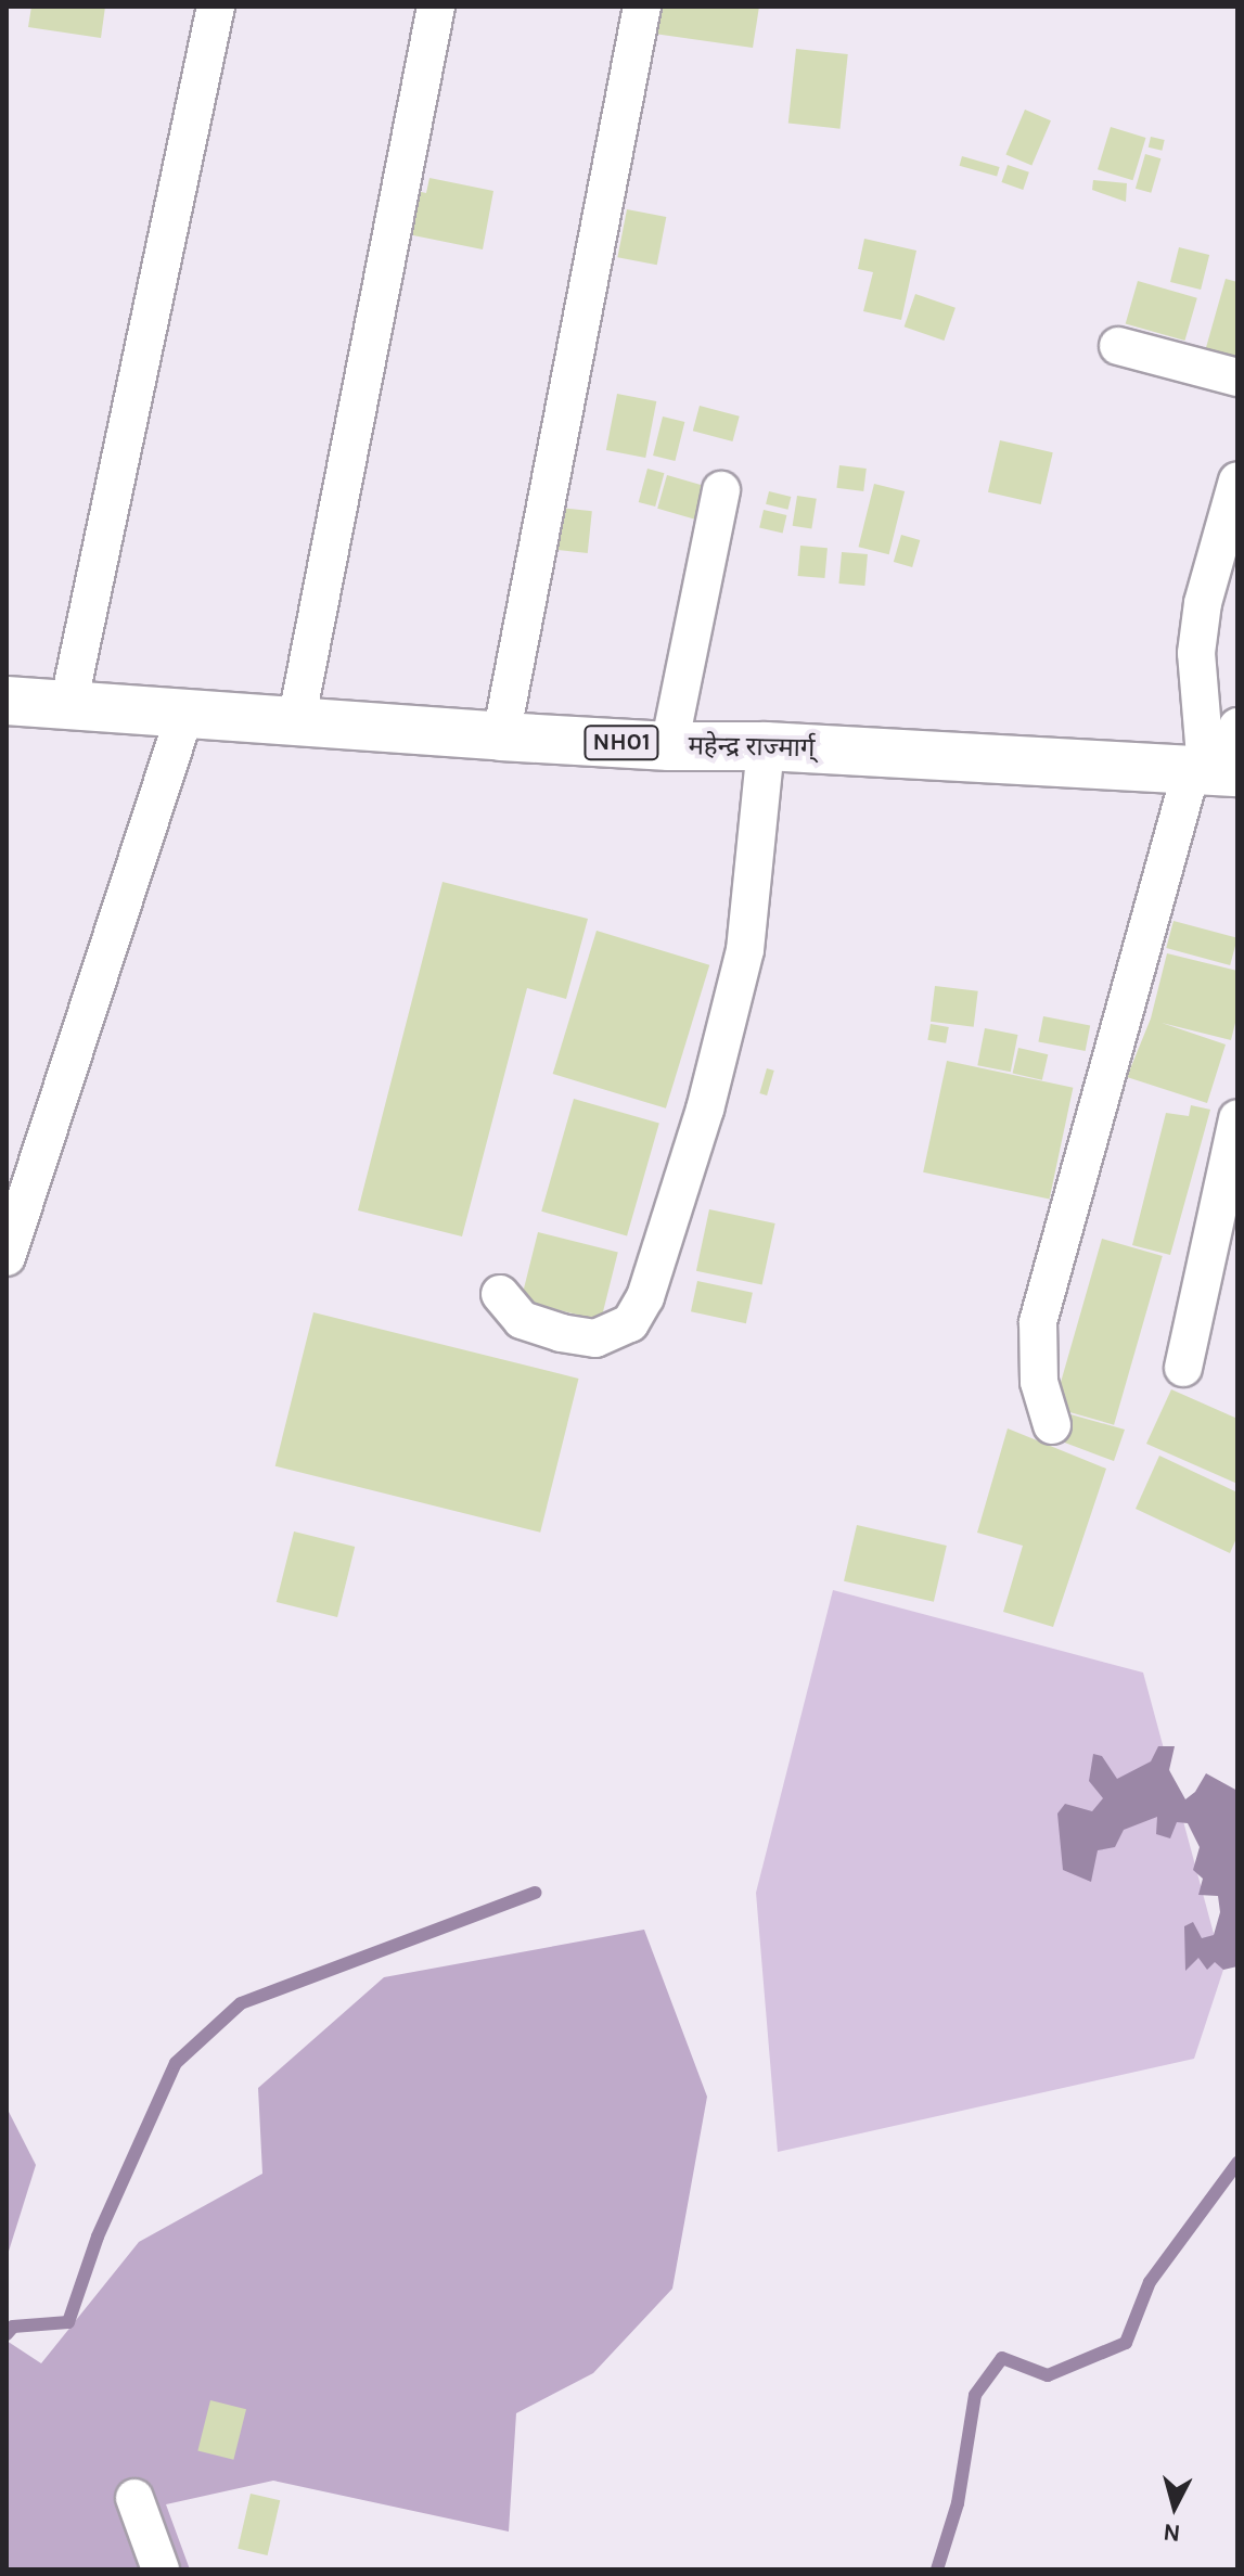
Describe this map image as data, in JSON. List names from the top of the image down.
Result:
{
  "streets": {
    "highway": ["NH01", "महेन्द्र राज्मार्ग्"]
  },
  "north": "bottom"
}
